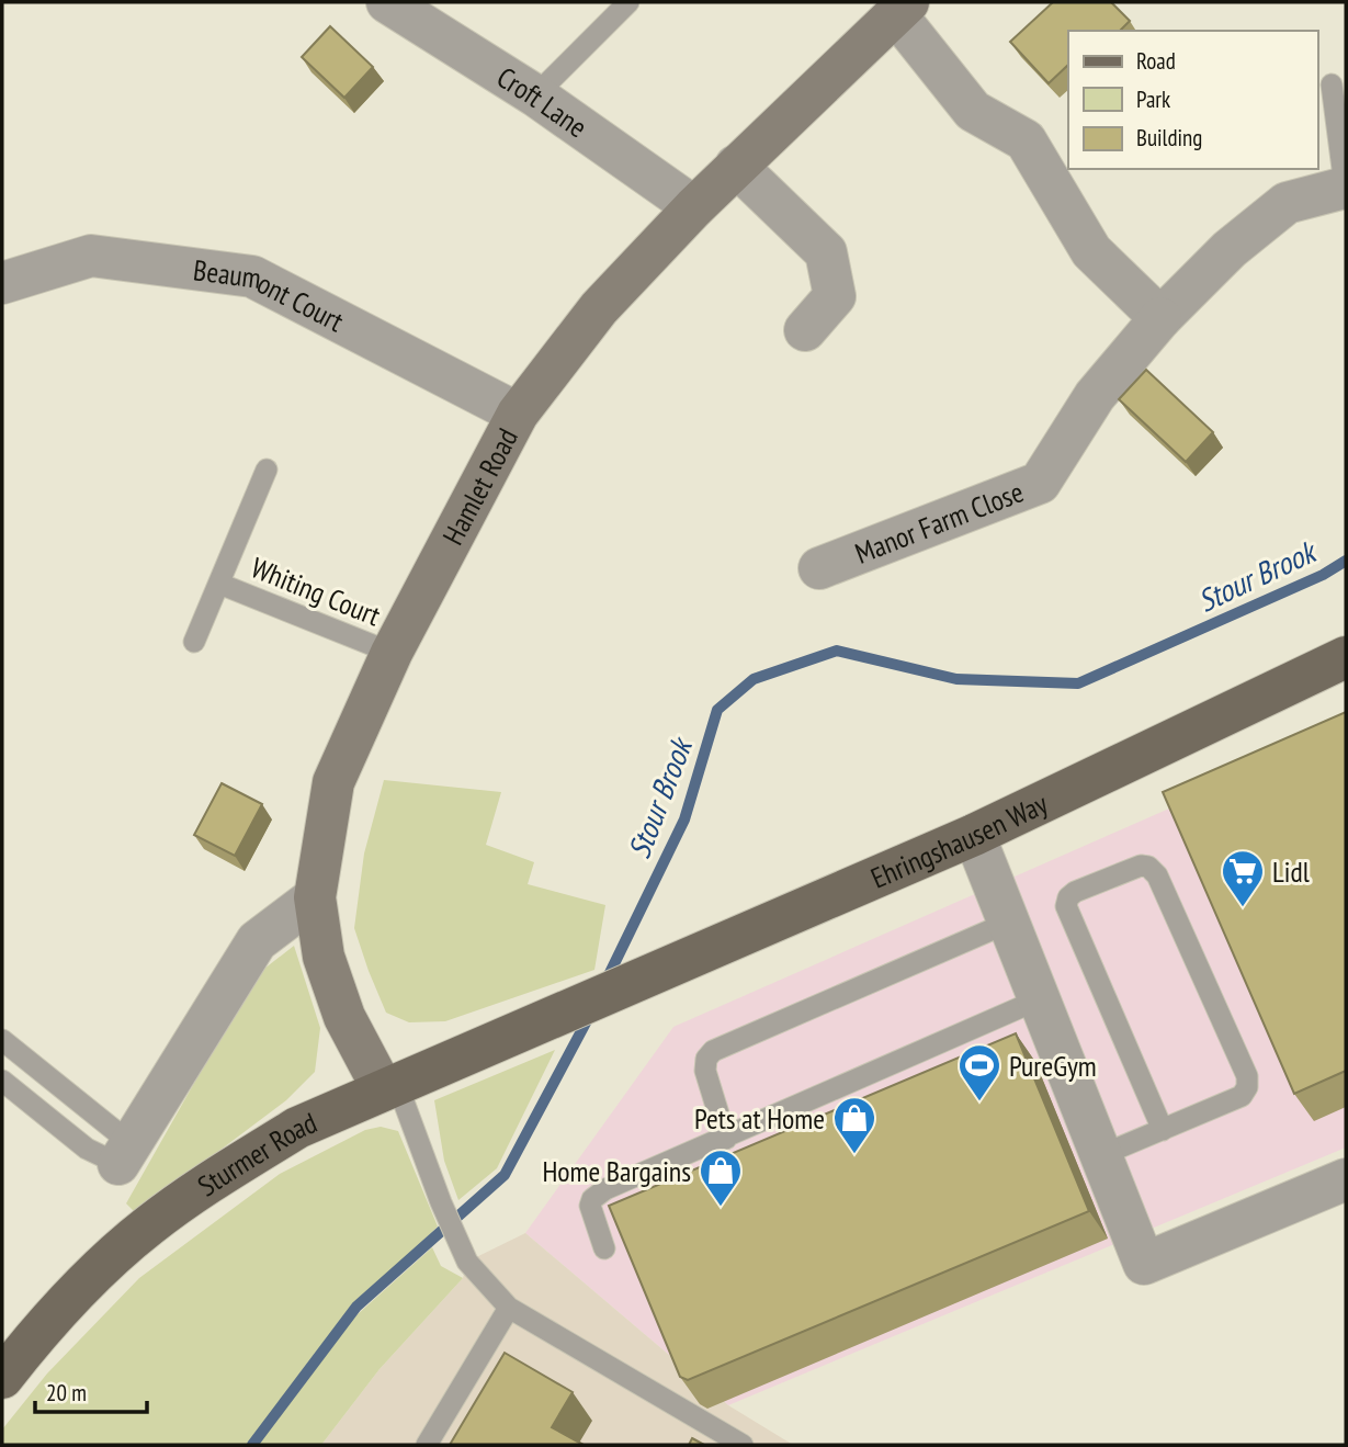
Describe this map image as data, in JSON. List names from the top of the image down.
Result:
{
  "streets": {
    "main road": ["Ehringshausen Way", "Sturmer Road"],
    "street": [
      "Croft Lane",
      "Beaumont Court",
      "Hamlet Road",
      "Manor Farm Close"
    ],
    "lane": ["Whiting Court"]
  },
  "crossings": [
    ["Croft Lane", "Hamlet Road"],
    ["Beaumont Court", "Hamlet Road"],
    ["Hamlet Road", "Whiting Court"],
    ["Hamlet Road", "Sturmer Road"],
    ["Ehringshausen Way", "Sturmer Road"]
  ],
  "water": ["Stour Brook"],
  "places": {
    "supermarket": ["Lidl"],
    "sports": ["PureGym"],
    "shop": ["Pets at Home", "Home Bargains"]
  },
  "legend": ["Road", "Park", "Building"],
  "scale_bar": "20 m"
}
